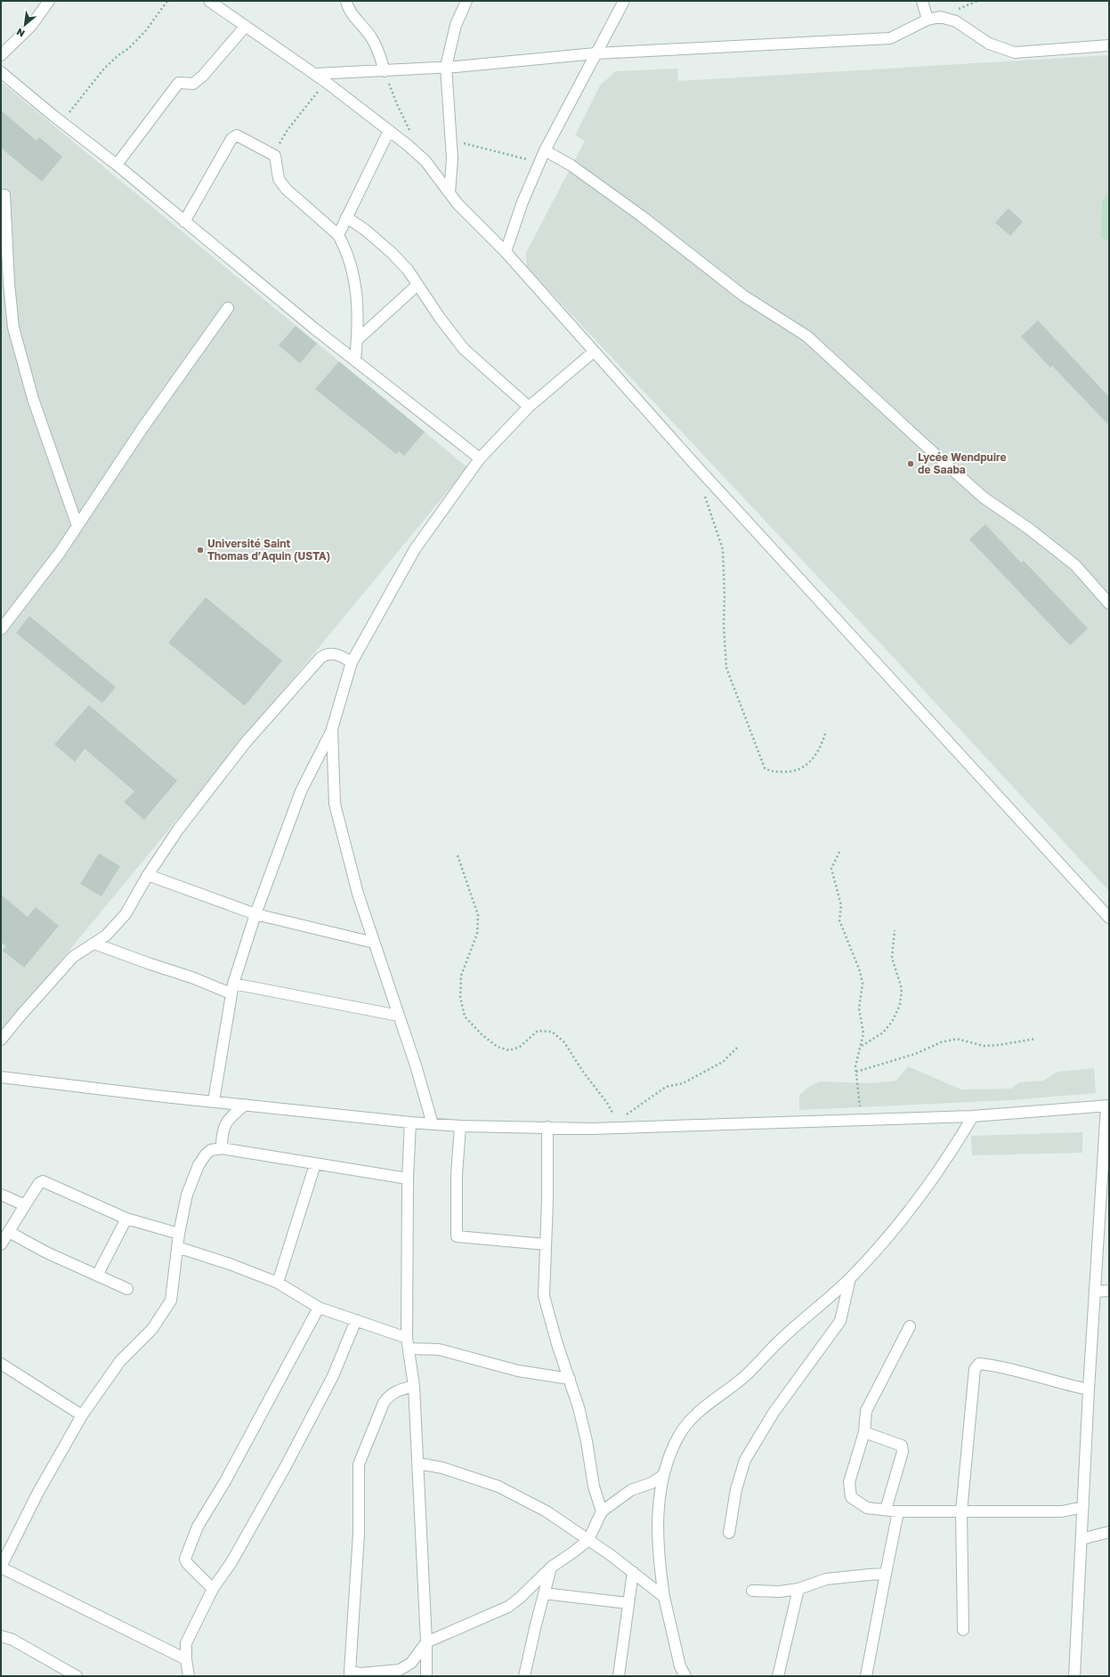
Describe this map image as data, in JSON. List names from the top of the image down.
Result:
{
  "places": ["Lycée Wendpuire de Saaba", "Université Saint Thomas d’Aquin (USTA)"],
  "north": "bottom left"
}
